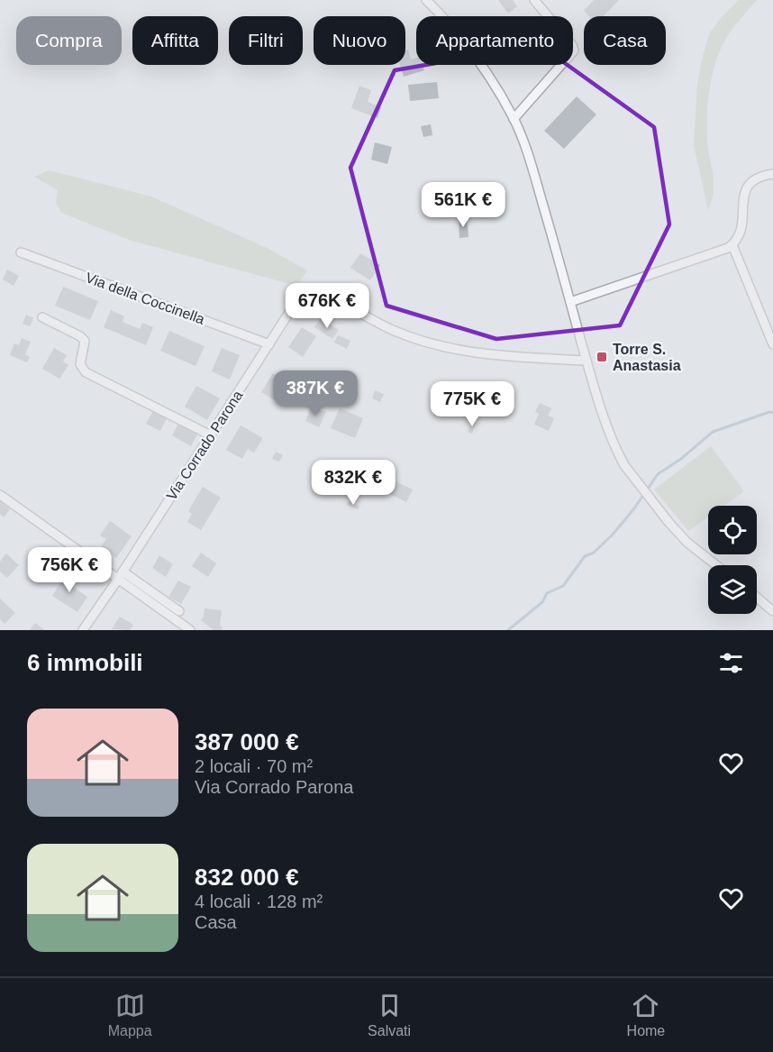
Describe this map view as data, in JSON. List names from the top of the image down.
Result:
{
  "streets": {
    "street": ["Via della Coccinella", "Via Corrado Parona"]
  },
  "crossings": [
    ["Via della Coccinella", "Via Corrado Parona"]
  ],
  "places": {
    "transit": ["Torre S. Anastasia"]
  },
  "page": {
    "chip": [
      "Compra",
      "Affitta",
      "Filtri",
      "Nuovo",
      "Appartamento",
      "Casa"
    ],
    "price": [
      "561K €",
      "676K €",
      "387K €",
      "775K €",
      "832K €",
      "756K €"
    ],
    "heading": "6 immobili",
    "list": [
      {
        "name": "387 000 €",
        "note": "2 locali · 70 m² · Via Corrado Parona"
      },
      {
        "name": "832 000 €",
        "note": "4 locali · 128 m² · Casa"
      }
    ],
    "tabs": ["Mappa", "Salvati", "Home"]
  }
}
